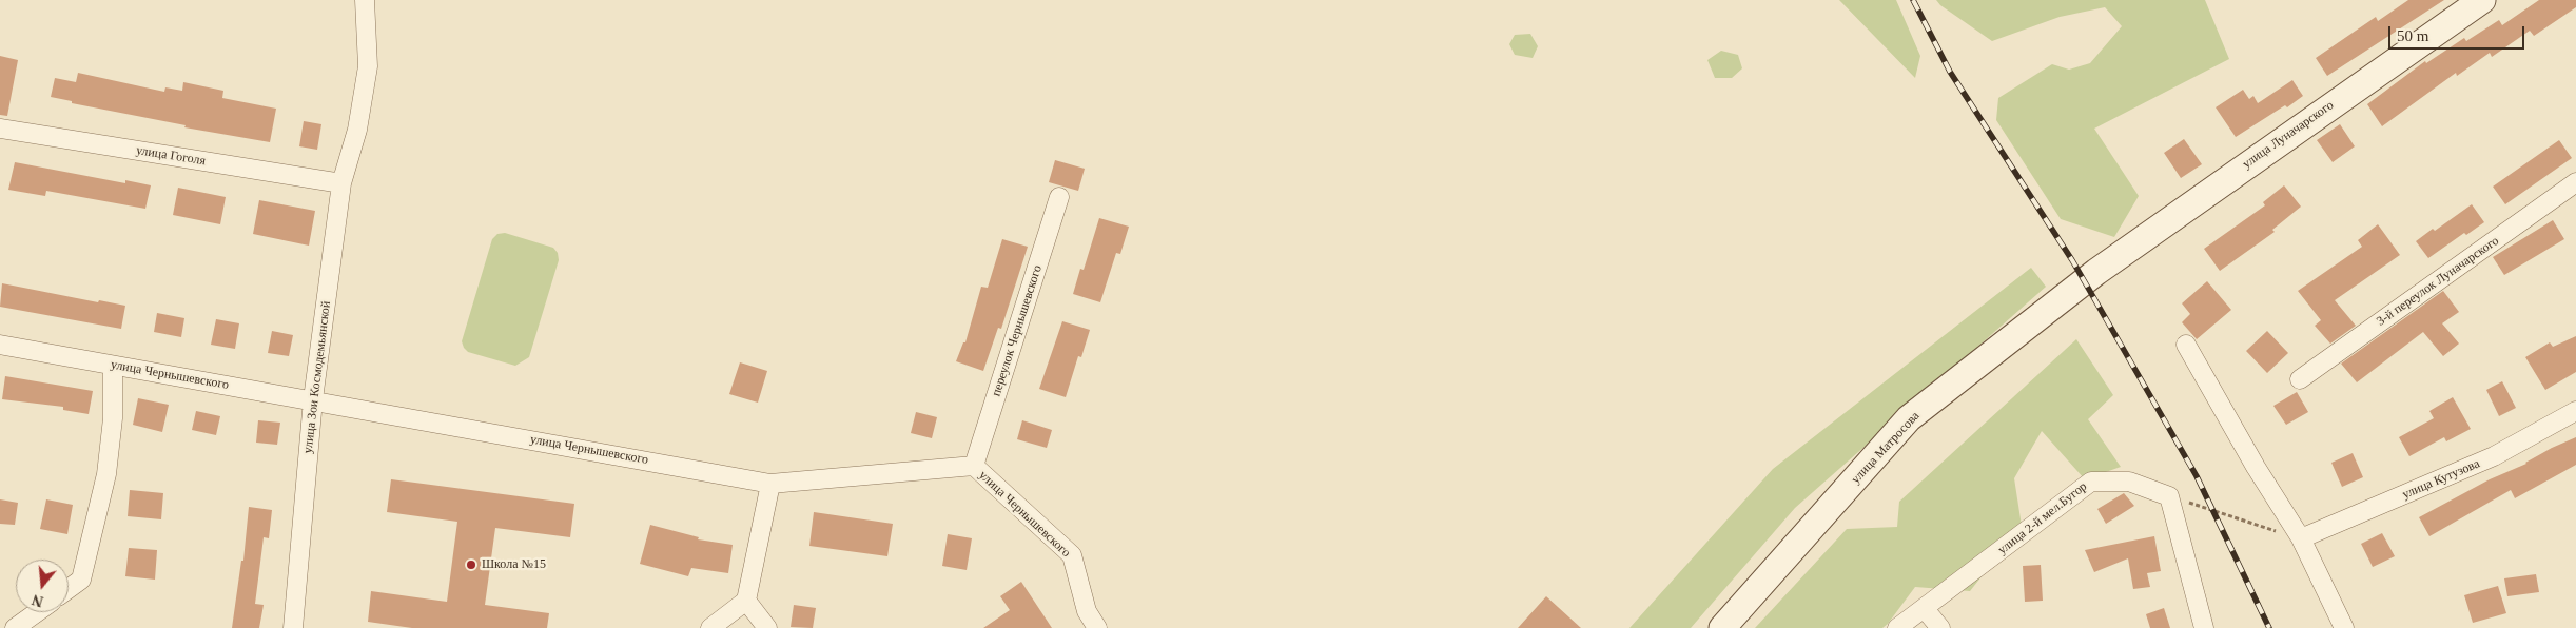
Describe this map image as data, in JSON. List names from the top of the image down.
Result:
{
  "streets": {
    "main road": ["улица Луначарского", "улица Матросова"],
    "street": [
      "улица Гоголя",
      "3-й переулок Луначарского",
      "переулок Чернышевского",
      "улица Чернышевского",
      "улица Зои Космодемьянской",
      "улица Кутузова",
      "улица 2-й мел.Бугор"
    ]
  },
  "crossings": [
    ["улица Луначарского", "улица Матросова"],
    ["улица Гоголя", "улица Зои Космодемьянской"],
    ["переулок Чернышевского", "улица Чернышевского"],
    ["улица Чернышевского", "улица Зои Космодемьянской"]
  ],
  "places": ["Школа №15"],
  "scale_bar": "50 m",
  "north": "bottom"
}
